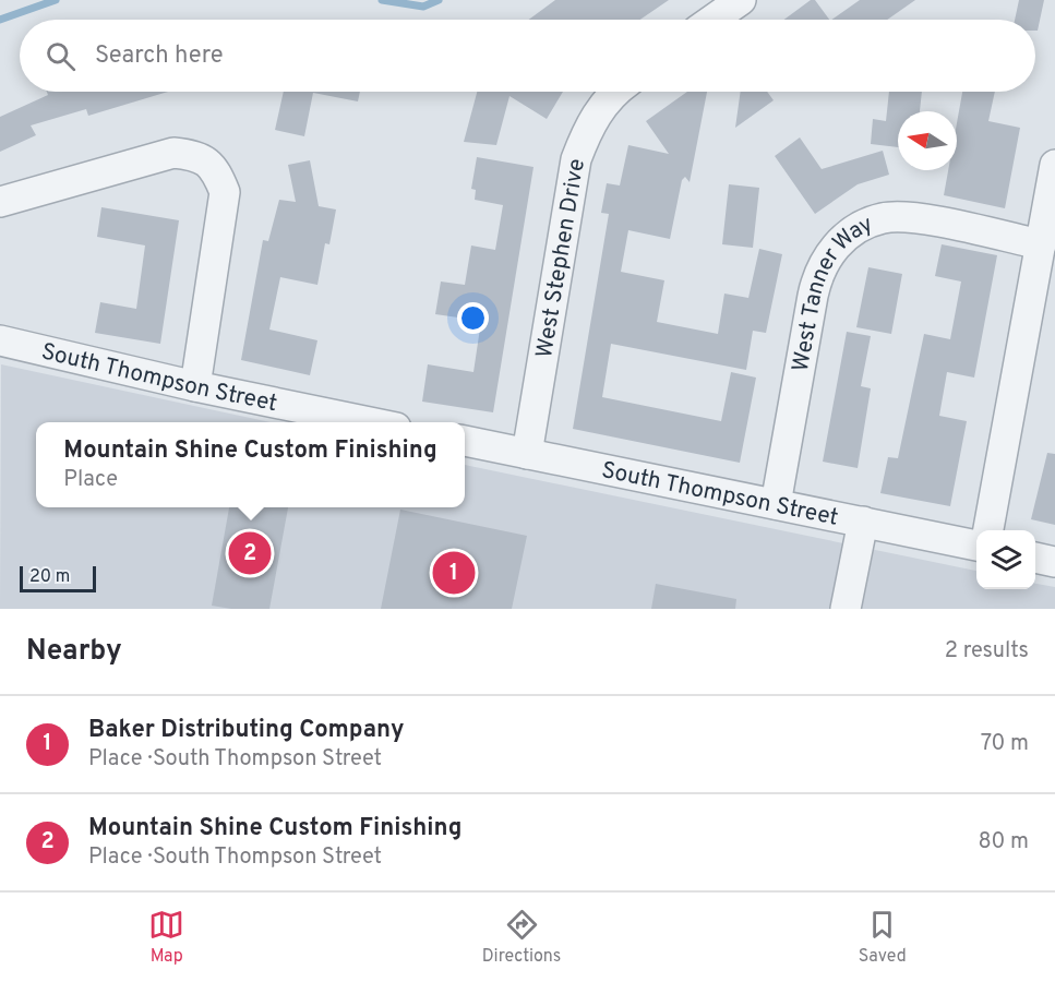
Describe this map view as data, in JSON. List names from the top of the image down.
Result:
{
  "streets": {
    "street": ["West Stephen Drive", "West Tanner Way", "South Thompson Street"]
  },
  "crossings": [
    ["West Stephen Drive", "South Thompson Street"],
    ["West Tanner Way", "South Thompson Street"]
  ],
  "scale_bar": "20 m",
  "north": "left",
  "page": {
    "search": "Search here",
    "popup": ["Mountain Shine Custom Finishing", "Place"],
    "pins": ["2", "1"],
    "scale": "20 m",
    "heading": ["Nearby", "2 results"],
    "list": [
      {
        "mark": "1",
        "name": "Baker Distributing Company",
        "note": "Place · South Thompson Street",
        "value": "70 m"
      },
      {
        "mark": "2",
        "name": "Mountain Shine Custom Finishing",
        "note": "Place · South Thompson Street",
        "value": "80 m"
      }
    ],
    "nav": ["Map", "Directions", "Saved"]
  }
}
